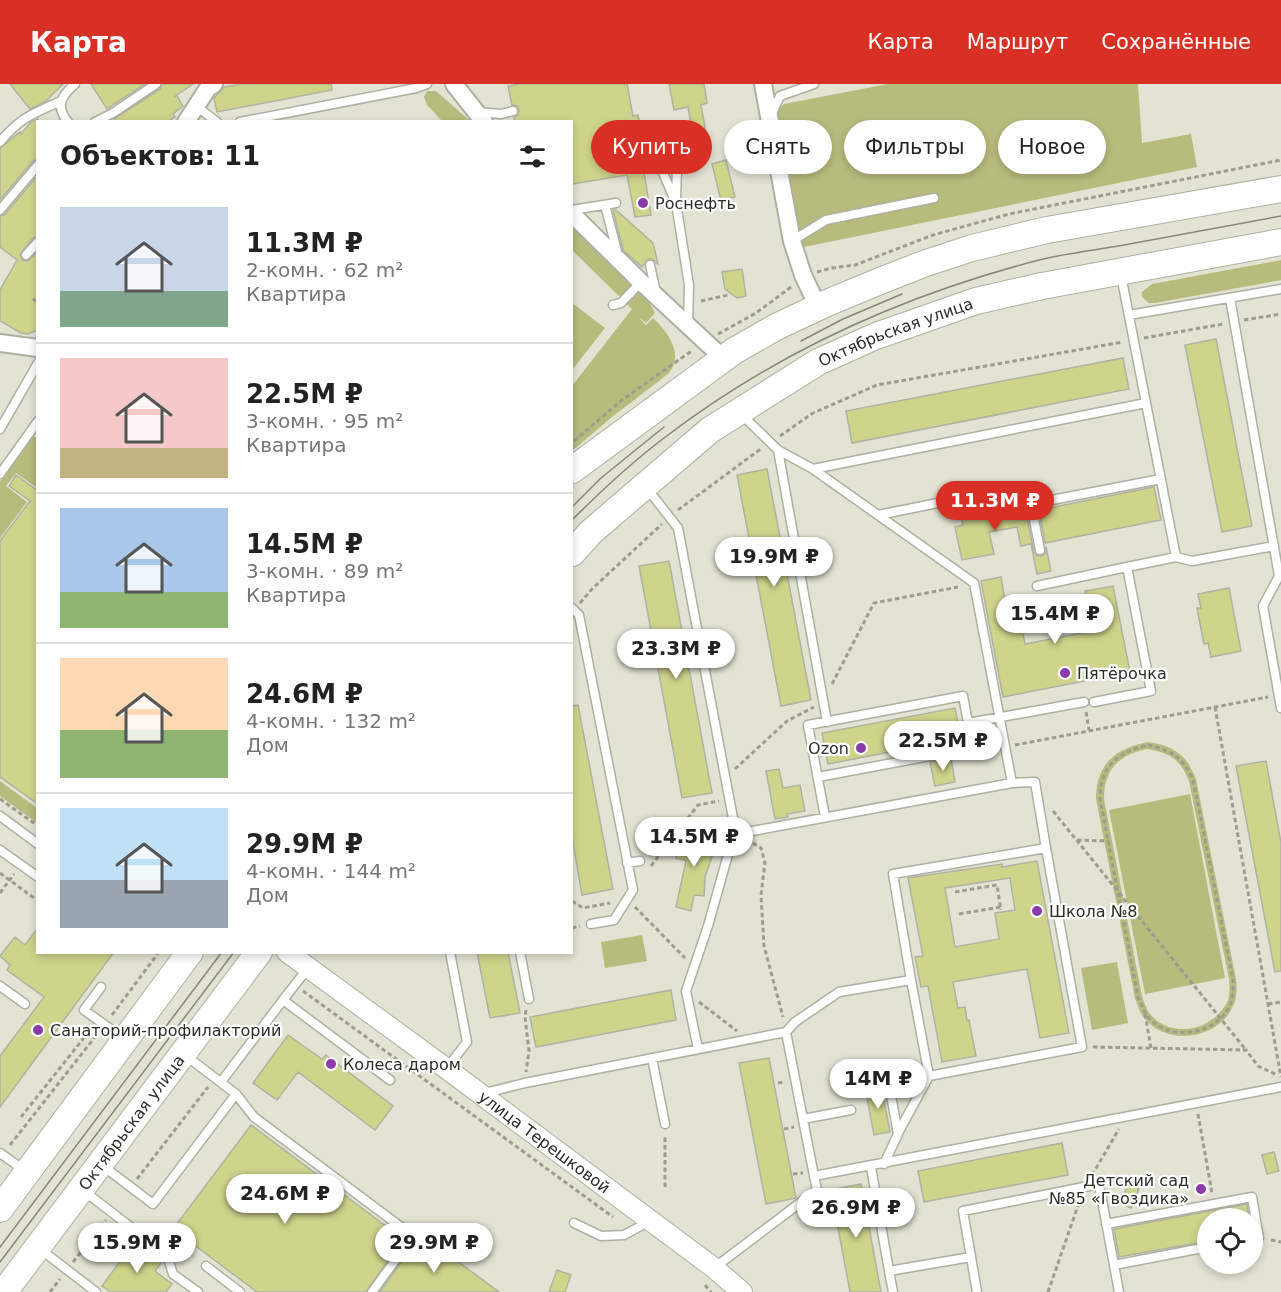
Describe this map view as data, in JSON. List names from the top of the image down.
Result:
{
  "streets": {
    "main road": ["Октябрьская улица"],
    "street": ["улица Терешковой"]
  },
  "places": [
    "Роснефть",
    "Пятёрочка",
    "Ozon",
    "Школа №8",
    "Санаторий-профилакторий",
    "Колеса даром",
    "Детский сад №85 «Гвоздика»"
  ],
  "page": {
    "header": "Карта",
    "nav": ["Карта", "Маршрут", "Сохранённые"],
    "chip": [
      "Купить",
      "Снять",
      "Фильтры",
      "Новое"
    ],
    "heading": "Объектов: 11",
    "list": [
      {
        "name": "11.3M ₽",
        "note": "2-комн. · 62 m² · Квартира"
      },
      {
        "name": "22.5M ₽",
        "note": "3-комн. · 95 m² · Квартира"
      },
      {
        "name": "14.5M ₽",
        "note": "3-комн. · 89 m² · Квартира"
      },
      {
        "name": "24.6M ₽",
        "note": "4-комн. · 132 m² · Дом"
      },
      {
        "name": "29.9M ₽",
        "note": "4-комн. · 144 m² · Дом"
      }
    ],
    "price": [
      "11.3M ₽",
      "19.9M ₽",
      "15.4M ₽",
      "23.3M ₽",
      "22.5M ₽",
      "14.5M ₽",
      "14M ₽",
      "24.6M ₽",
      "26.9M ₽",
      "15.9M ₽",
      "29.9M ₽"
    ]
  }
}
